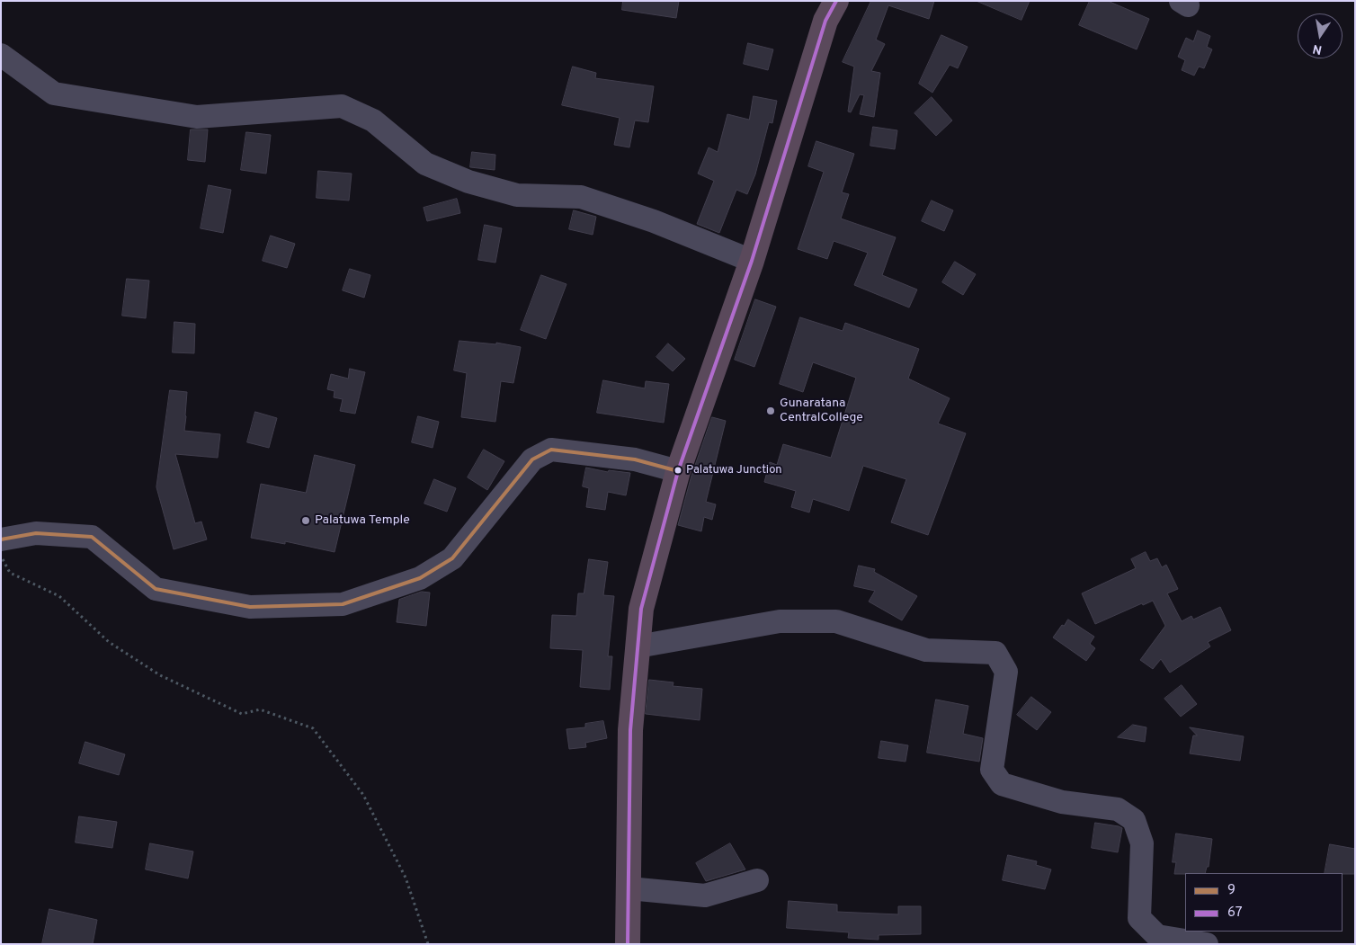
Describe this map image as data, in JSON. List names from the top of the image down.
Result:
{
  "places": ["Gunaratana CentralCollege", "Palatuwa Junction", "Palatuwa Temple"],
  "lines": ["transit line 67", "transit line 9"],
  "legend": ["9", "67"],
  "north": "bottom"
}
